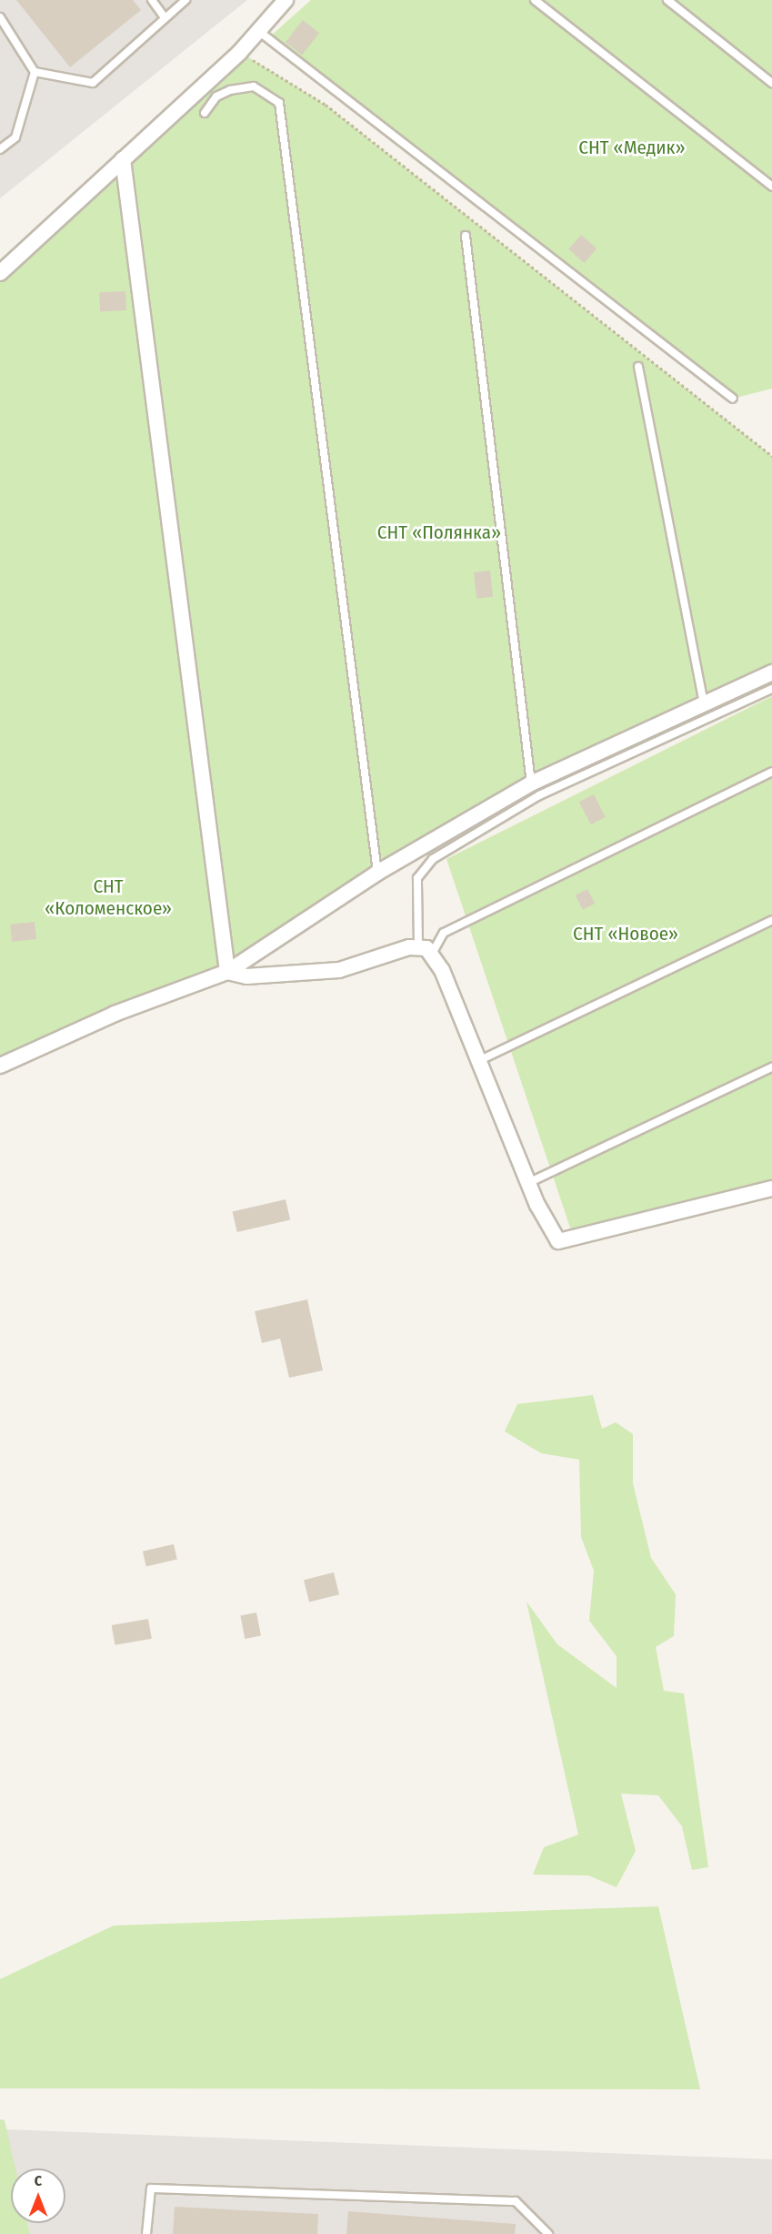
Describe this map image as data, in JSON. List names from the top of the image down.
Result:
{
  "parks": [
    "СНТ «Медик»",
    "СНТ «Полянка»",
    "СНТ «Коломенское»",
    "СНТ «Новое»"
  ],
  "north": "top"
}
